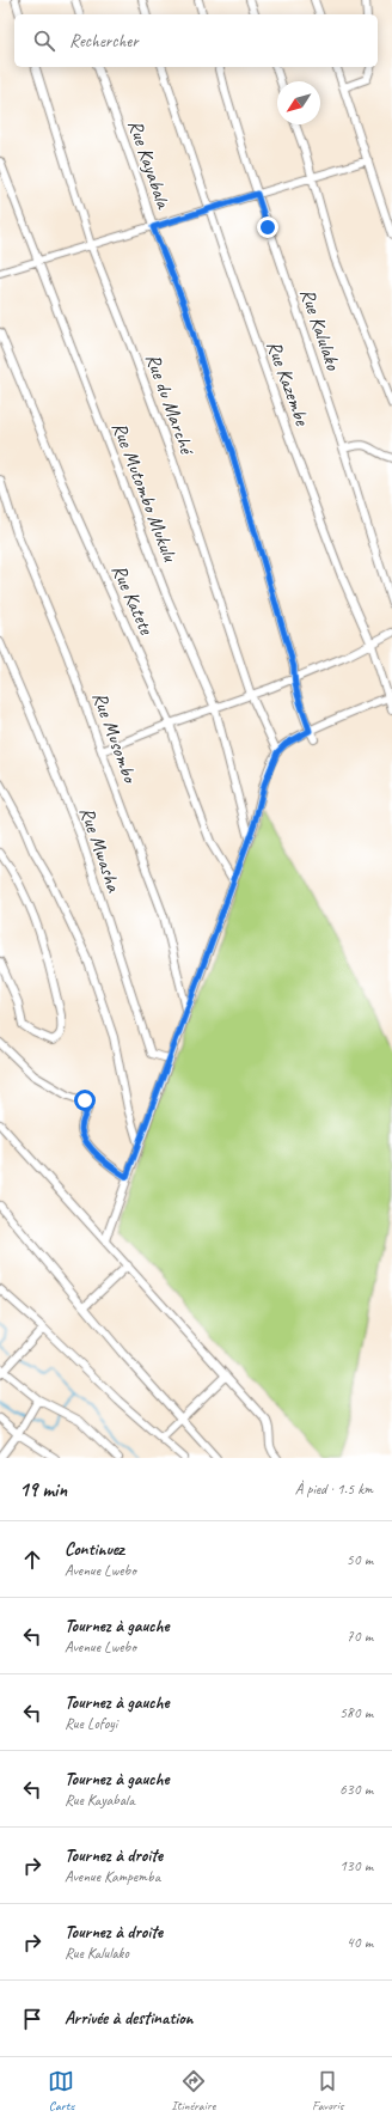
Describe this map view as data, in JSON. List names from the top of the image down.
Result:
{
  "streets": {
    "street": [
      "Rue Kayabala",
      "Rue Kalulako",
      "Rue Kazembe",
      "Rue du Marché",
      "Rue Mutombo Mukulu",
      "Rue Katete",
      "Rue Musombo",
      "Rue Mwasha"
    ]
  },
  "north": "bottom left",
  "page": {
    "search": "Rechercher",
    "heading": ["19 min", "À pied · 1.5 km"],
    "list": [
      ["Continuez", "Avenue Lwebo", "50 m"],
      ["Tournez à gauche", "Avenue Lwebo", "70 m"],
      ["Tournez à gauche", "Rue Lofoyi", "580 m"],
      ["Tournez à gauche", "Rue Kayabala", "630 m"],
      ["Tournez à droite", "Avenue Kampemba", "130 m"],
      ["Tournez à droite", "Rue Kalulako", "40 m"],
      "Arrivée à destination"
    ],
    "nav": ["Carte", "Itinéraire", "Favoris"]
  }
}
